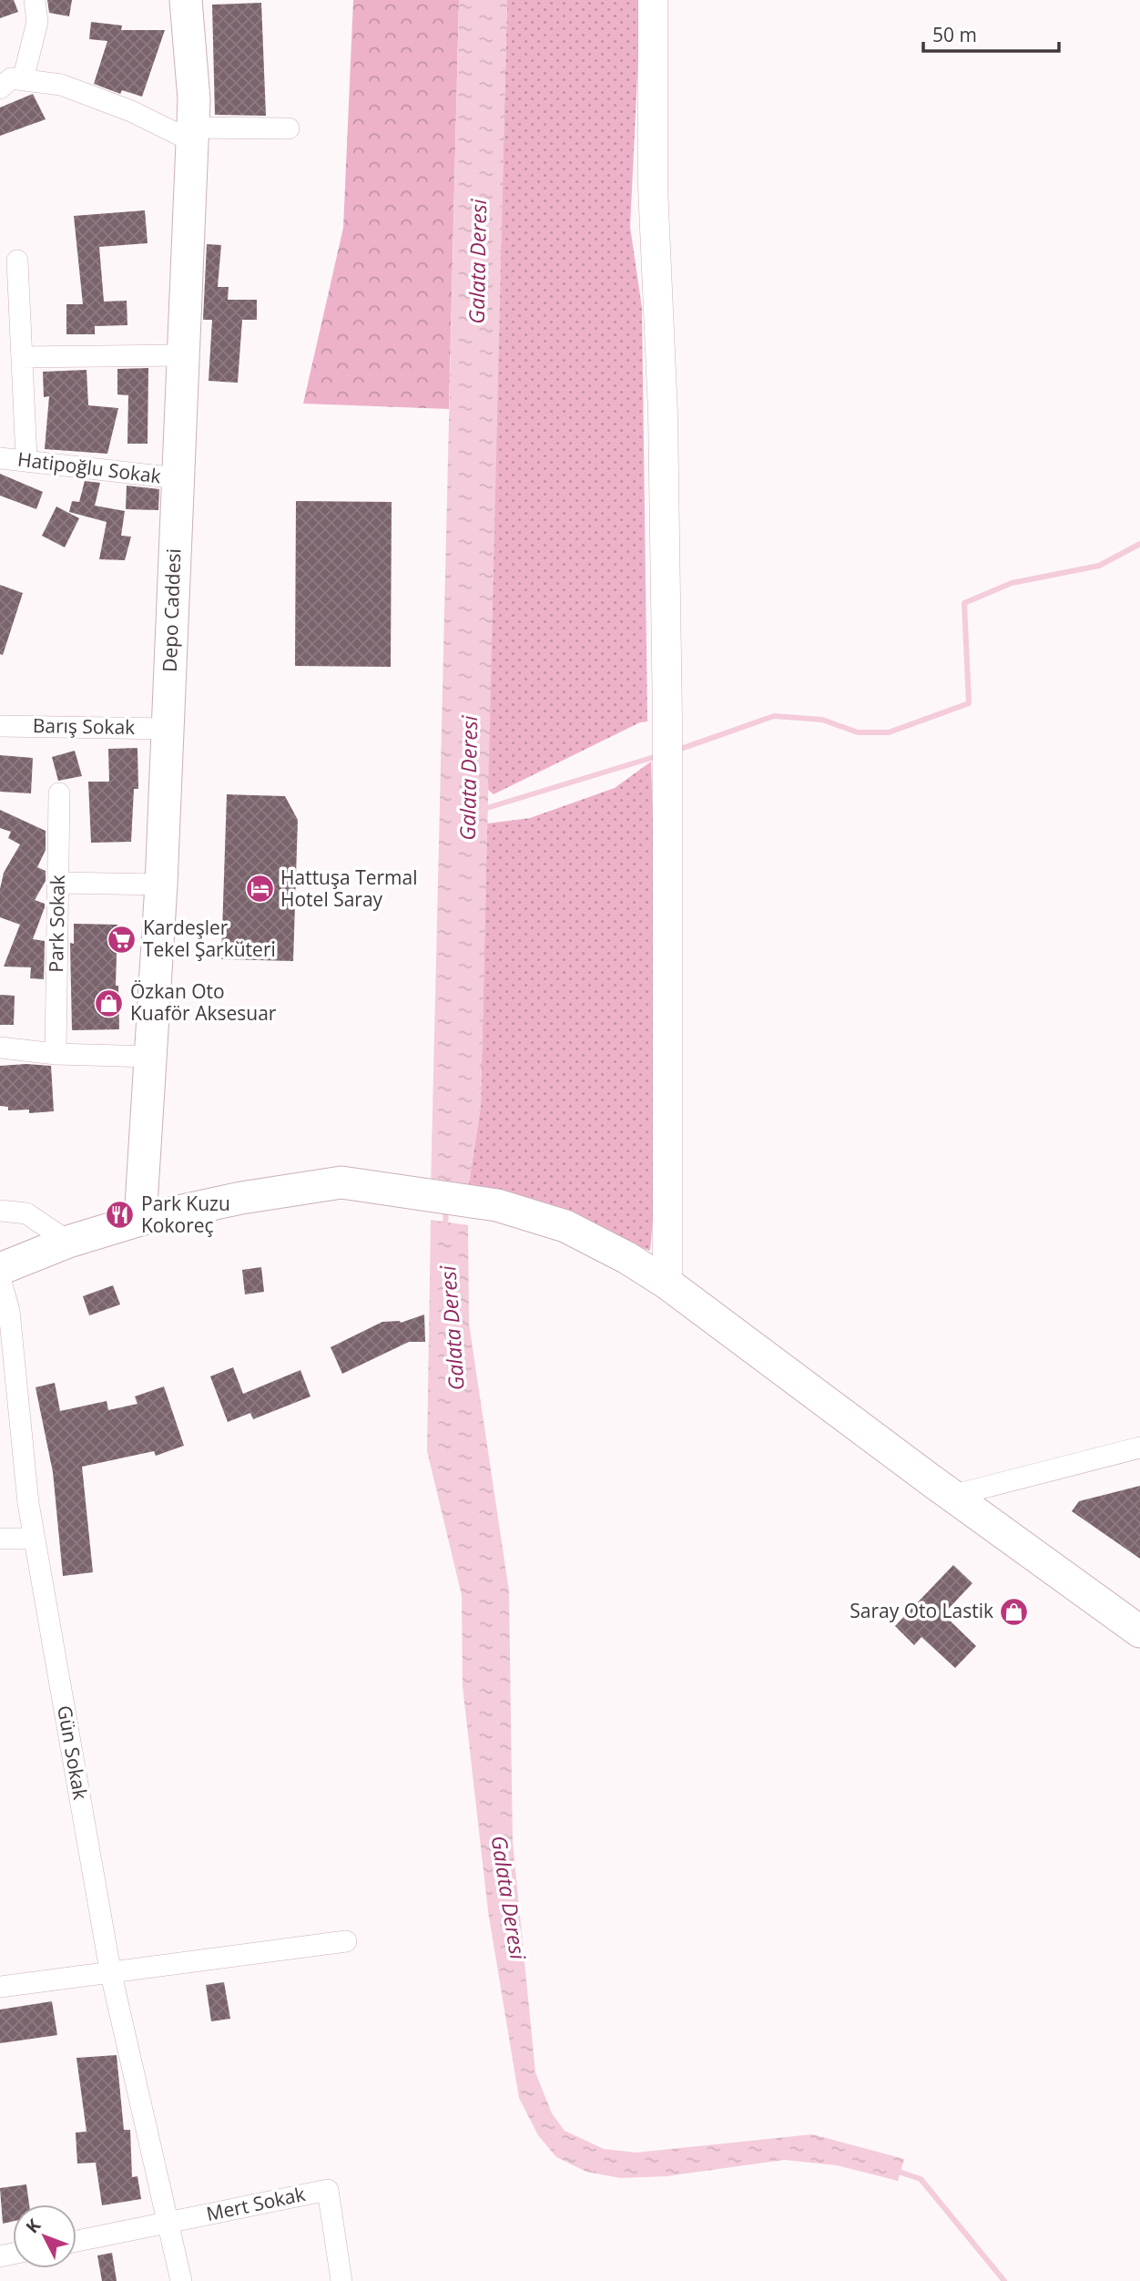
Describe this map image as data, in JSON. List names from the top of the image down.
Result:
{
  "streets": {
    "main road": ["Depo Caddesi"],
    "street": [
      "Hatipoğlu Sokak",
      "Barış Sokak",
      "Park Sokak",
      "Gün Sokak",
      "Mert Sokak"
    ]
  },
  "crossings": [
    ["Hatipoğlu Sokak", "Depo Caddesi"],
    ["Depo Caddesi", "Barış Sokak"],
    ["Gün Sokak", "Mert Sokak"]
  ],
  "water": ["Galata Deresi"],
  "places": {
    "hotel": ["Hattuşa Termal Hotel Saray"],
    "supermarket": ["Kardeşler Tekel Şarküteri"],
    "shop": ["Özkan Oto Kuaför Aksesuar", "Saray Oto Lastik"],
    "restaurant": ["Park Kuzu Kokoreç"]
  },
  "scale_bar": "50 m",
  "north": "top left"
}
